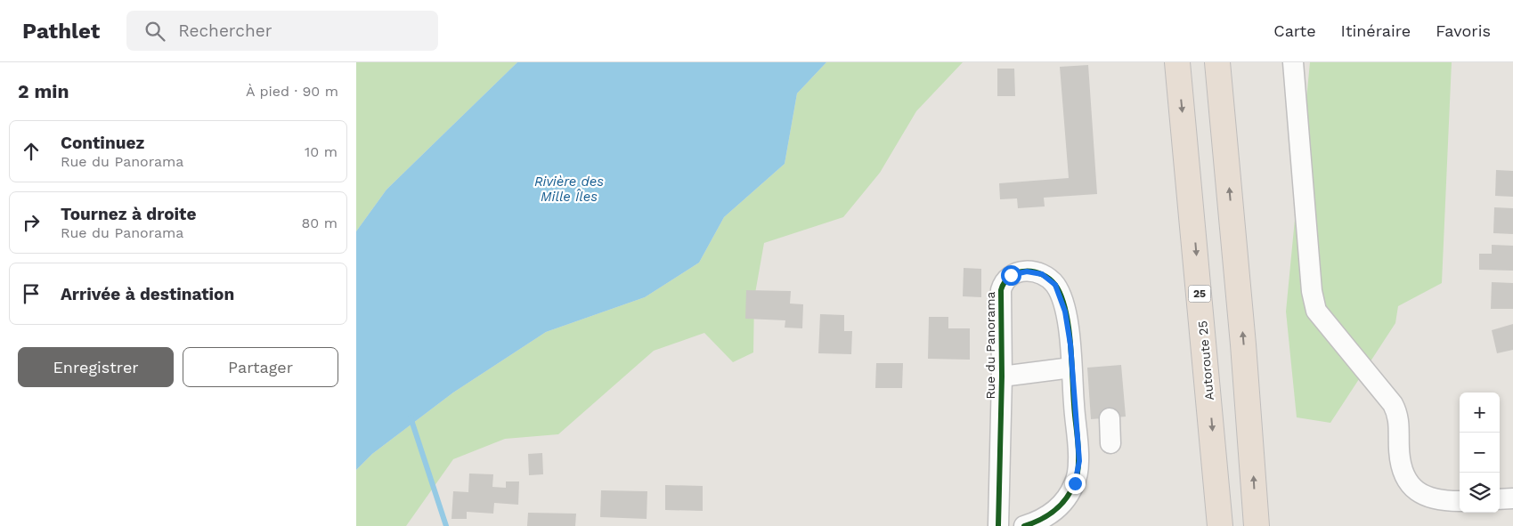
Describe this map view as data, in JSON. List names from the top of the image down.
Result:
{
  "streets": {
    "highway": ["25", "Autoroute 25"],
    "street": ["Rue du Panorama"]
  },
  "water": ["Rivière des Mille Îles"],
  "page": {
    "header": "Pathlet",
    "search": "Rechercher",
    "nav": ["Carte", "Itinéraire", "Favoris"],
    "heading": ["2 min", "À pied · 90 m"],
    "list": [
      ["Continuez", "Rue du Panorama", "10 m"],
      ["Tournez à droite", "Rue du Panorama", "80 m"],
      "Arrivée à destination"
    ],
    "buttons": ["Enregistrer", "Partager"],
    "map_buttons": ["+", "−"]
  }
}
